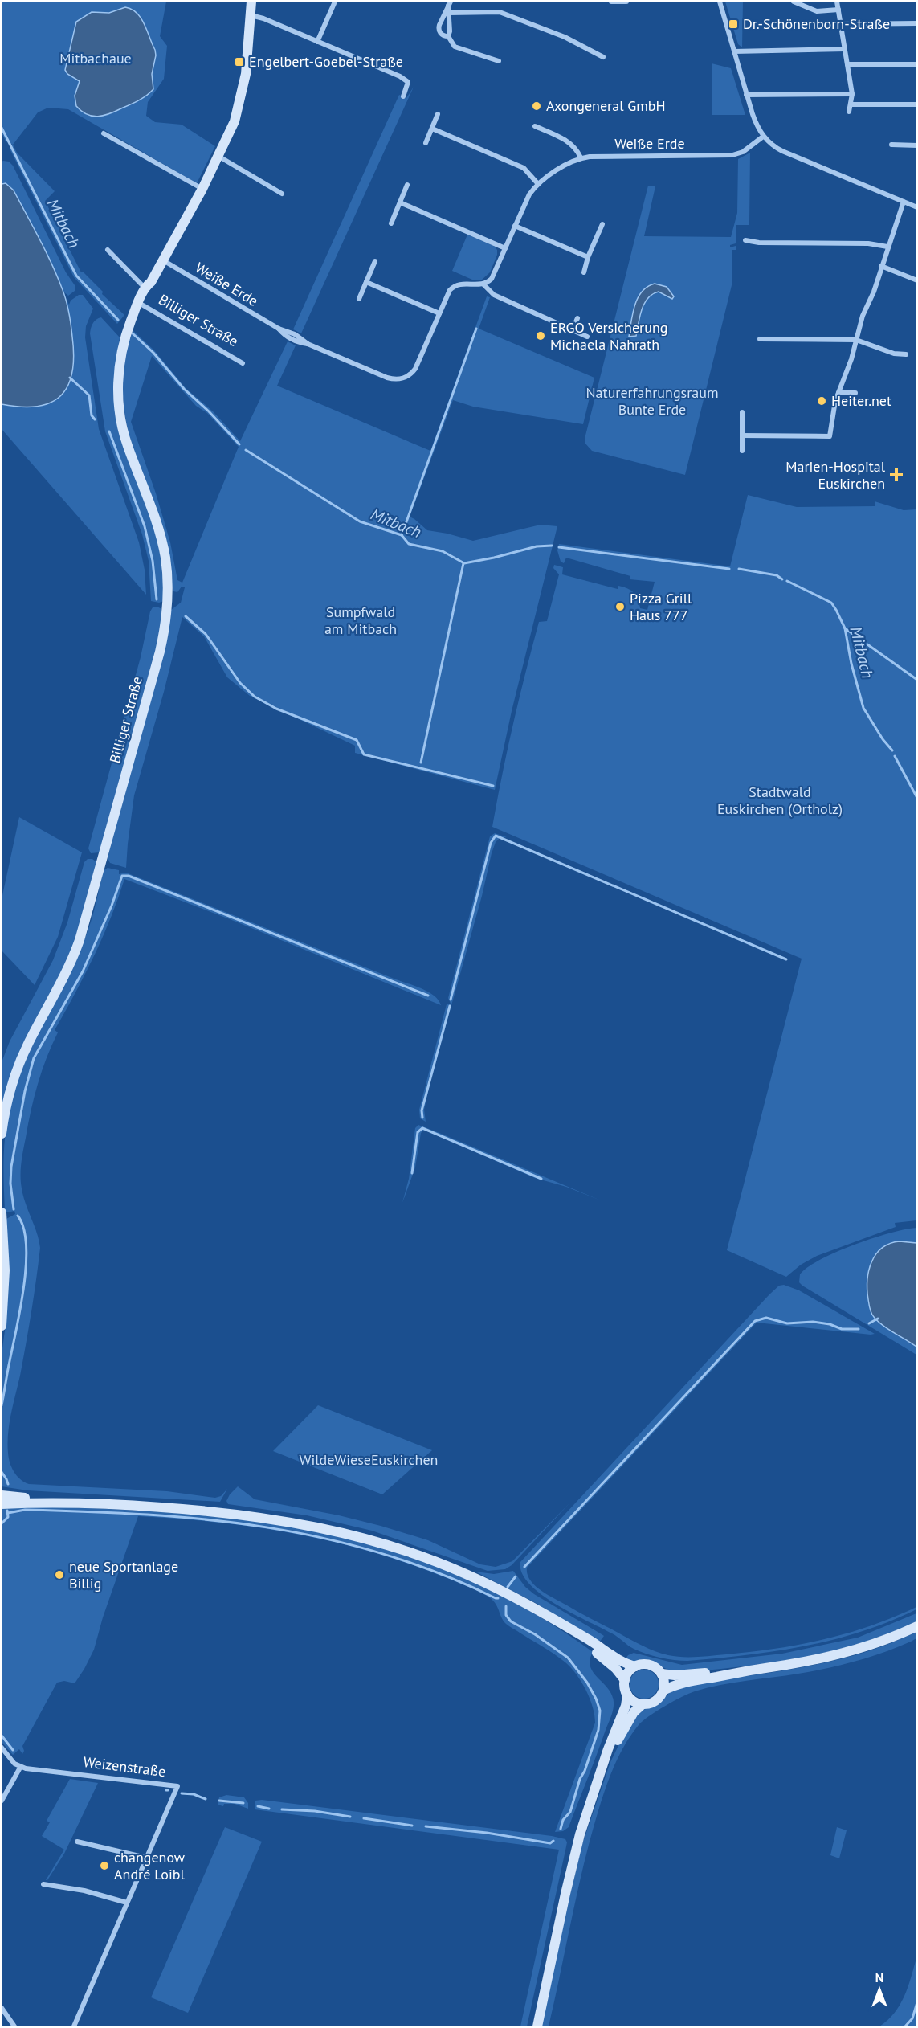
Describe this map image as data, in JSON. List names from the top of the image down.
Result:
{
  "streets": {
    "main road": ["Billiger Straße"],
    "street": ["Weiße Erde", "Weizenstraße"]
  },
  "crossings": [
    ["Weiße Erde", "Billiger Straße"]
  ],
  "water": ["Mitbach"],
  "parks": [
    "Mitbachaue",
    "Naturerfahrungsraum Bunte Erde",
    "Sumpfwald am Mitbach",
    "Stadtwald Euskirchen (Ortholz)",
    "WildeWieseEuskirchen"
  ],
  "places": {
    "transit": ["Dr.-Schönenborn-Straße", "Engelbert-Goebel-Straße"],
    "other": [
      "Axongeneral GmbH",
      "ERGO Versicherung Michaela Nahrath",
      "Heiter.net",
      "Pizza Grill Haus 777",
      "neue Sportanlage Billig",
      "changenow André Loibl"
    ],
    "health": ["Marien-Hospital Euskirchen"]
  },
  "north": "top"
}
